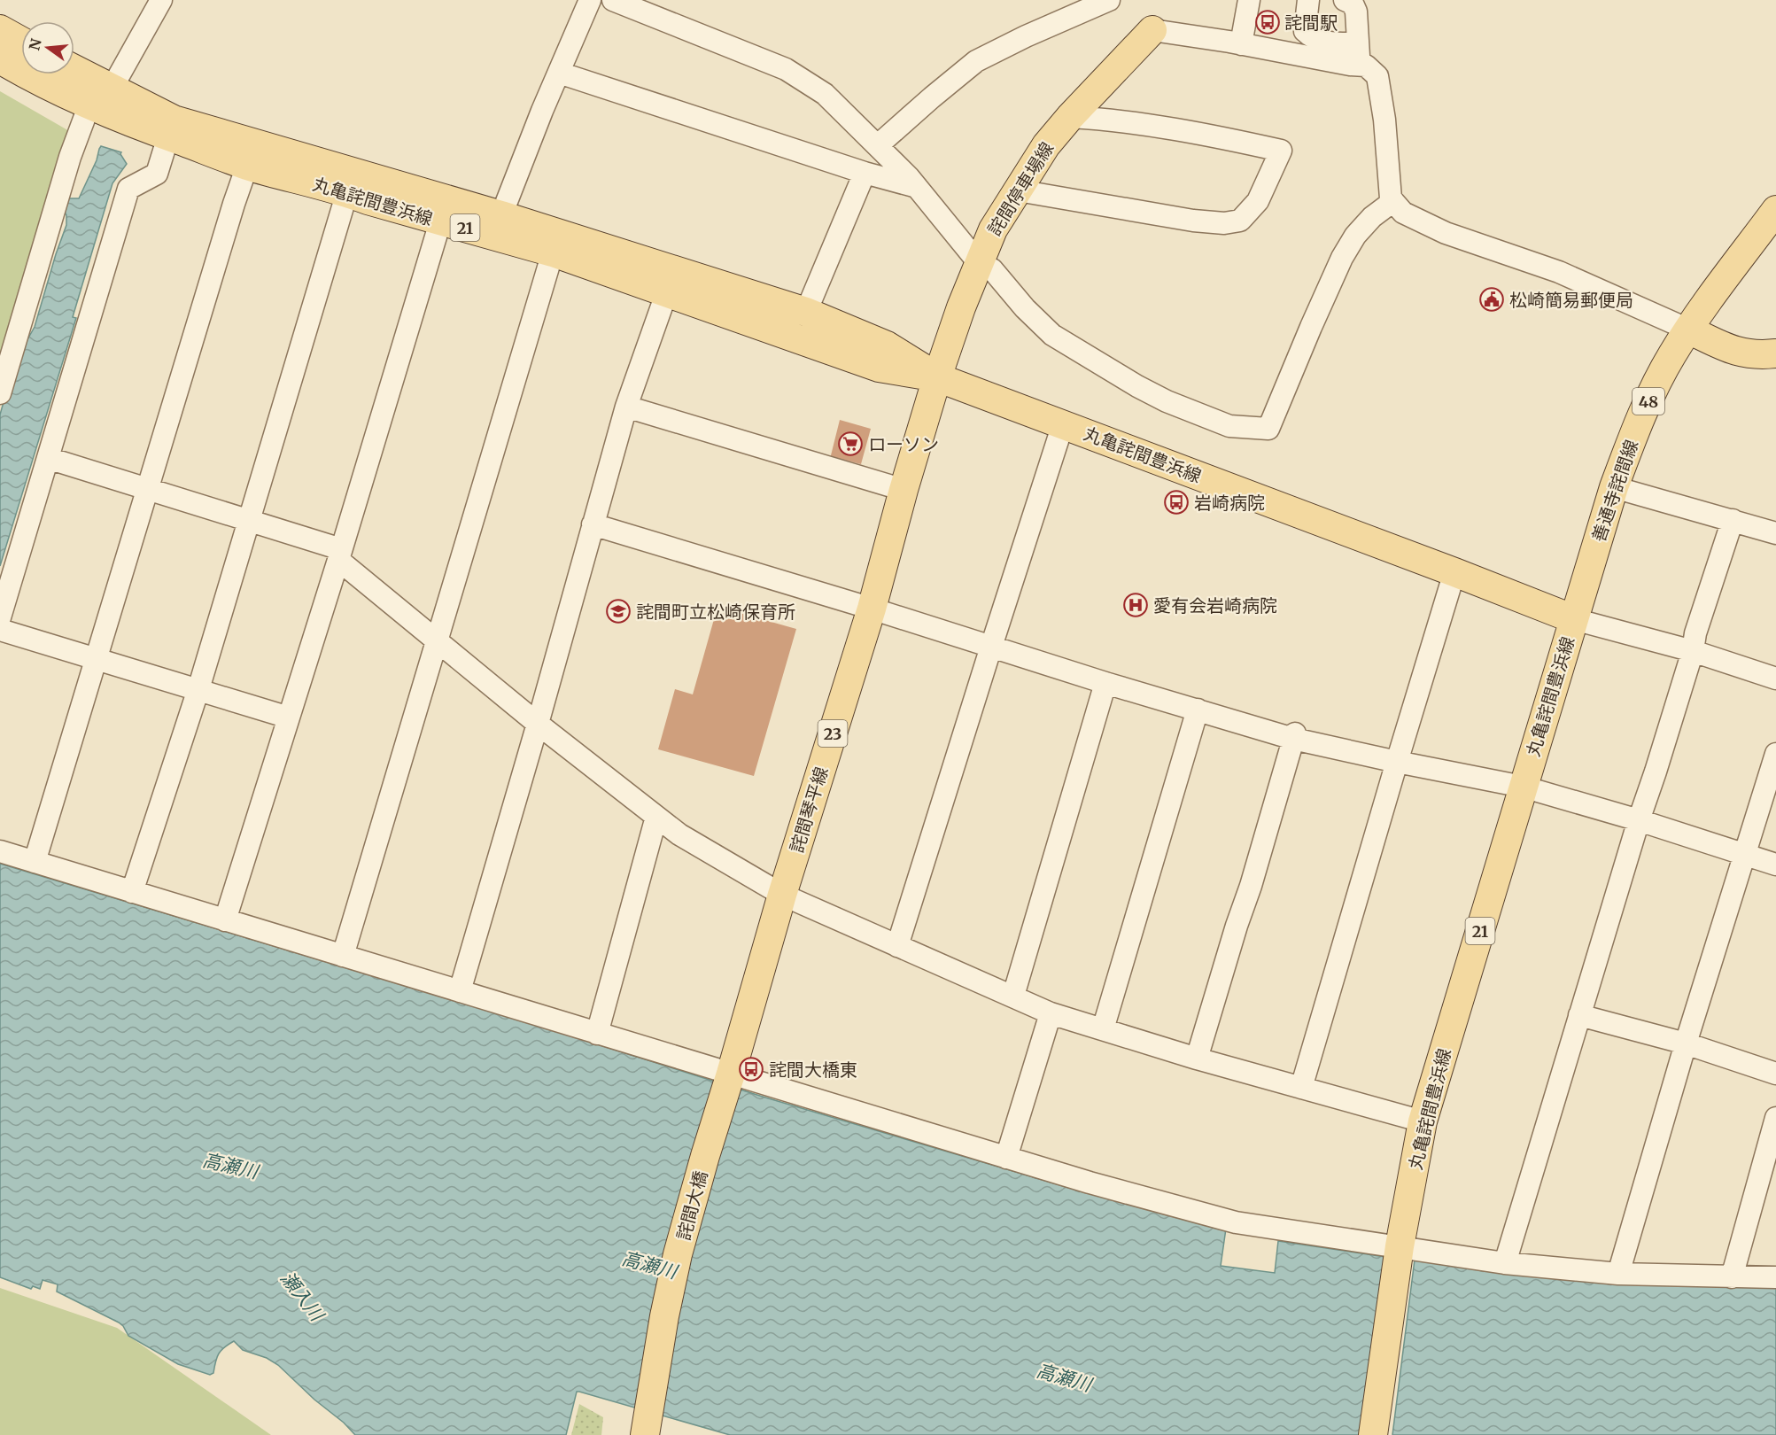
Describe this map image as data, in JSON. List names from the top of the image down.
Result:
{
  "streets": {
    "main road": [
      "詫間停車場線",
      "丸亀詫間豊浜線",
      "21",
      "48",
      "善通寺詫間線",
      "23",
      "詫間琴平線",
      "詫間大橋"
    ]
  },
  "crossings": [
    ["詫間停車場線", "丸亀詫間豊浜線"],
    ["詫間停車場線", "詫間琴平線"],
    ["丸亀詫間豊浜線", "善通寺詫間線"],
    ["丸亀詫間豊浜線", "詫間琴平線"],
    ["詫間琴平線", "詫間大橋"]
  ],
  "water": ["高瀬川", "瀬入川"],
  "places": {
    "bus stop": ["詫間駅", "岩崎病院", "詫間大橋東"],
    "public building": ["松崎簡易郵便局"],
    "supermarket": ["ローソン"],
    "hospital": ["愛有会岩崎病院"],
    "school or university": ["詫間町立松崎保育所"]
  },
  "north": "left"
}
